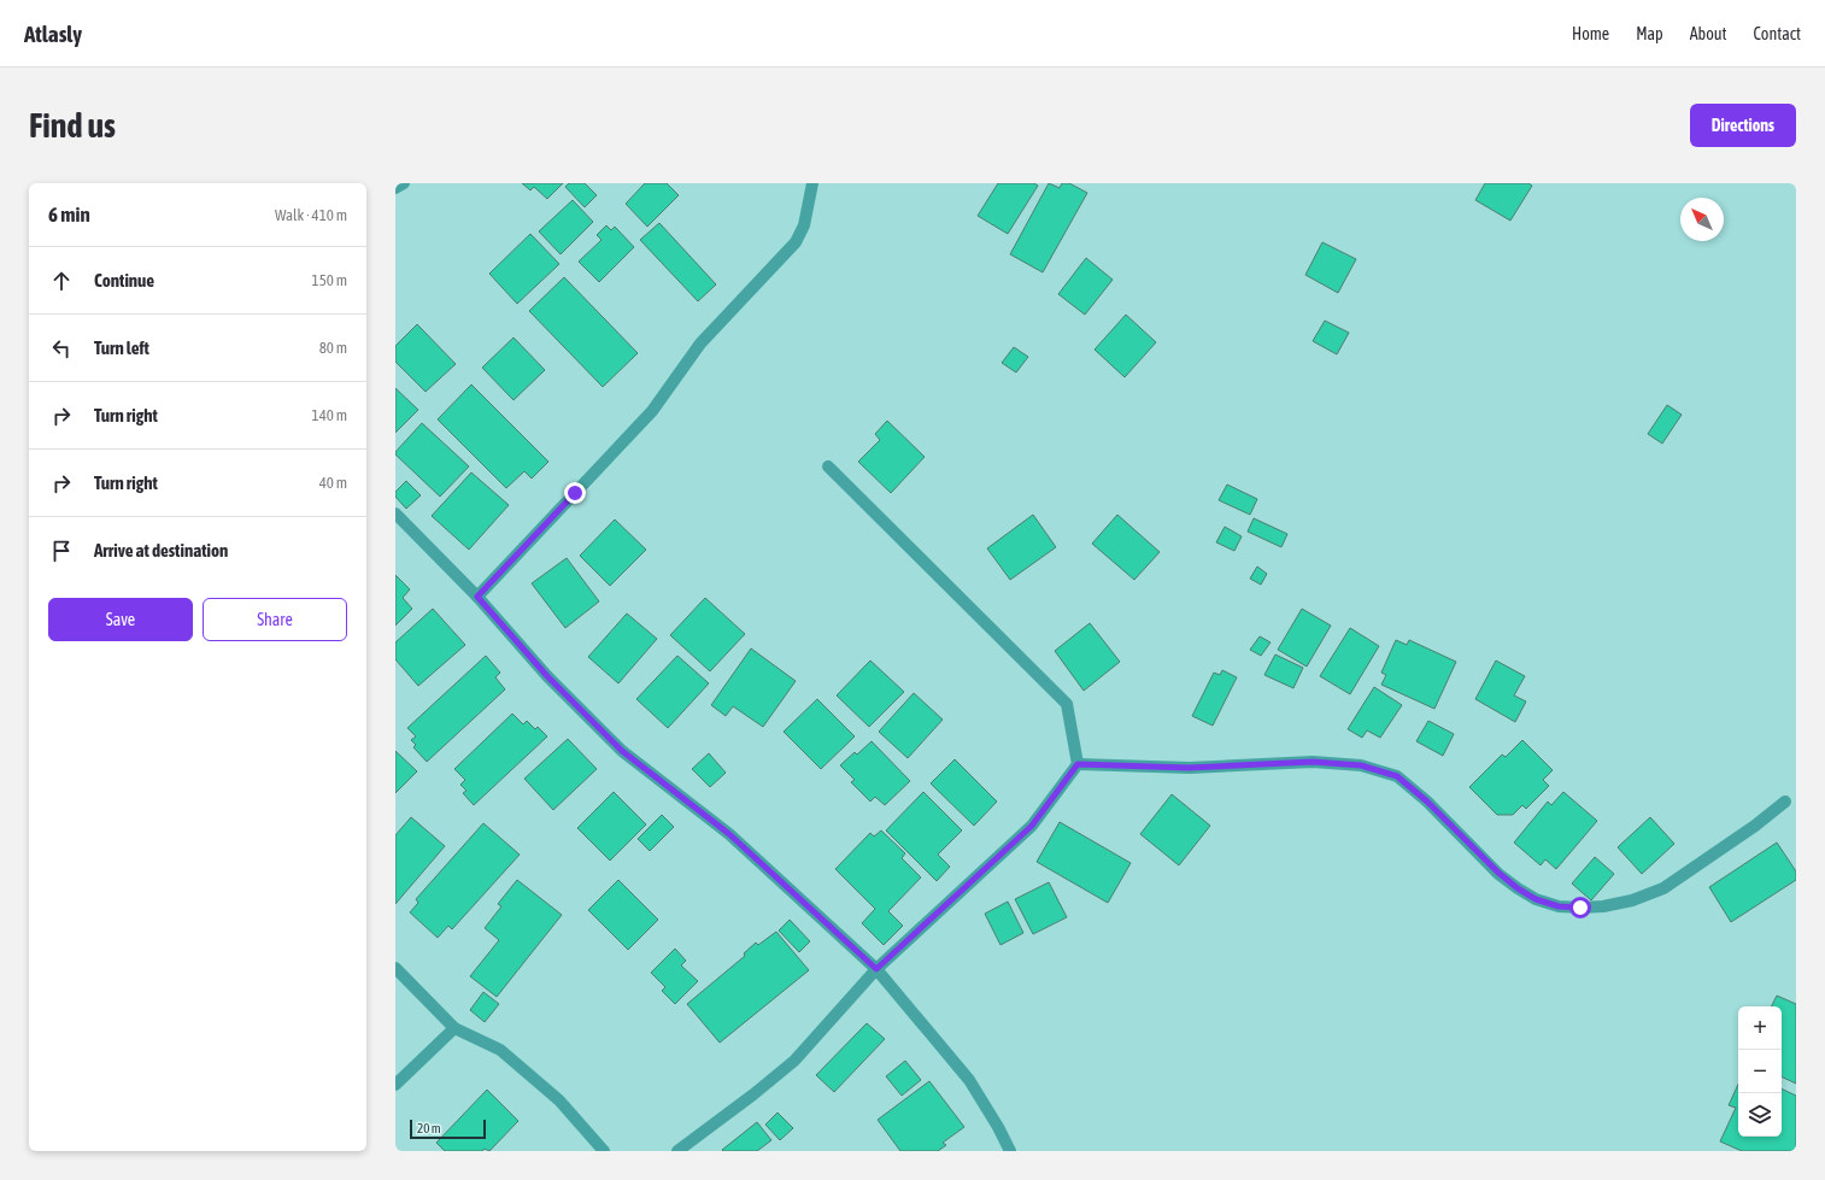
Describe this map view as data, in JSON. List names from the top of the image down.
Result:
{
  "scale_bar": "20 m",
  "north": "top left",
  "page": {
    "header": "Atlasly",
    "nav": [
      "Home",
      "Map",
      "About",
      "Contact"
    ],
    "buttons": [
      "Directions",
      ["Save", "Share"]
    ],
    "title": "Find us",
    "heading": ["6 min", "Walk · 410 m"],
    "list": [
      ["Continue", "150 m"],
      ["Turn left", "80 m"],
      ["Turn right", "140 m"],
      ["Turn right", "40 m"],
      "Arrive at destination"
    ],
    "map_buttons": ["+", "−"],
    "scale": "20 m"
  }
}
